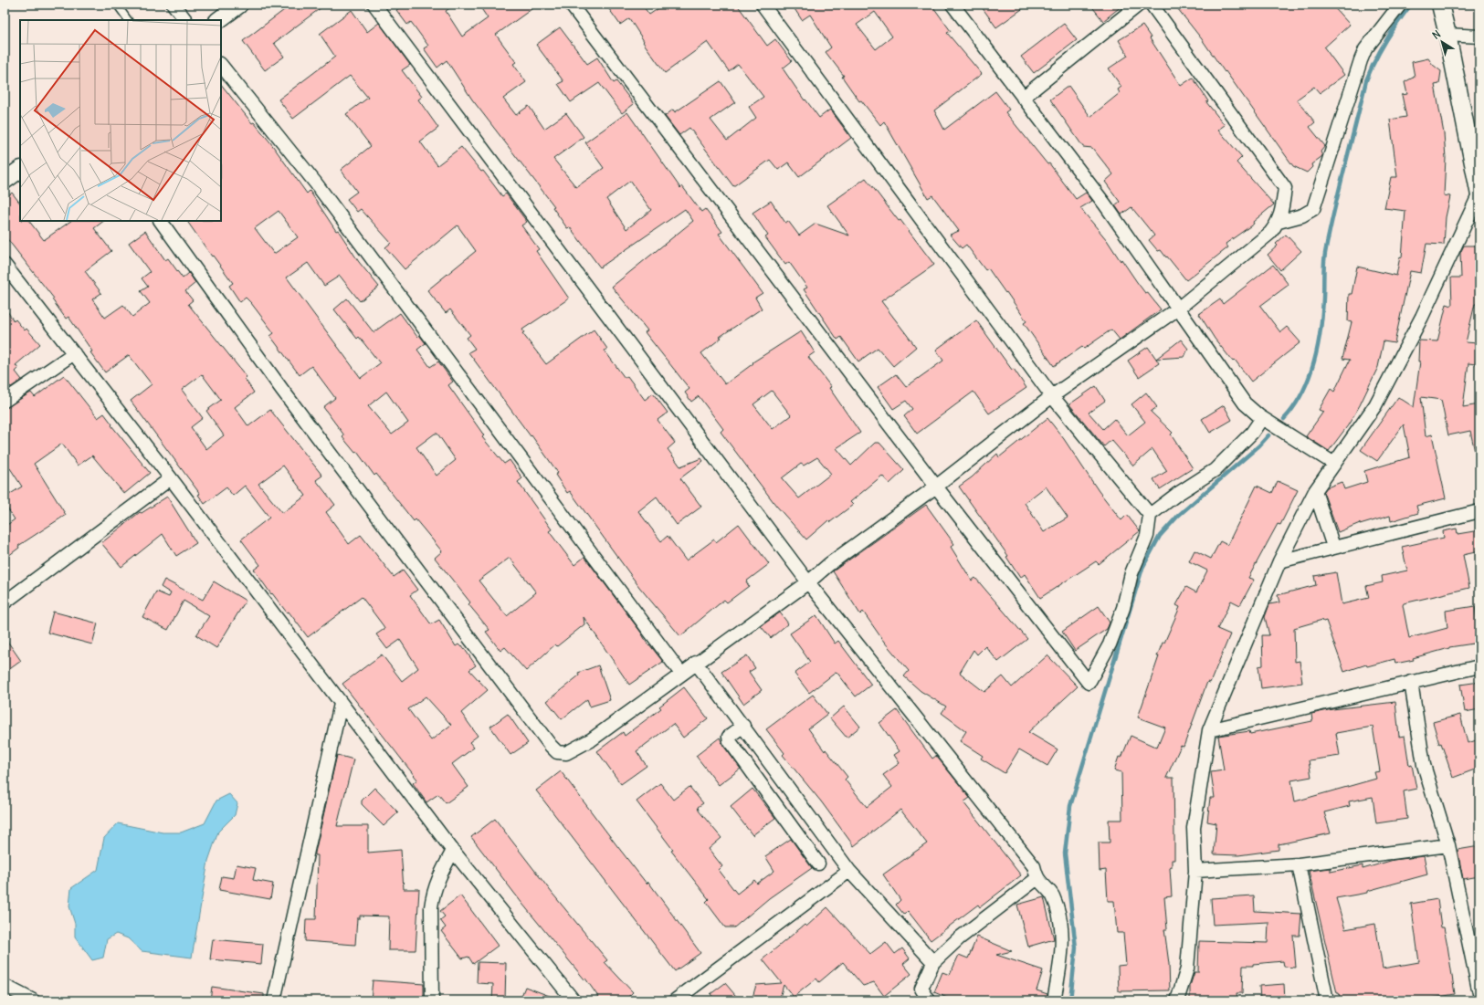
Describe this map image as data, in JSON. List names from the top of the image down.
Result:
{
  "north": "top left"
}
